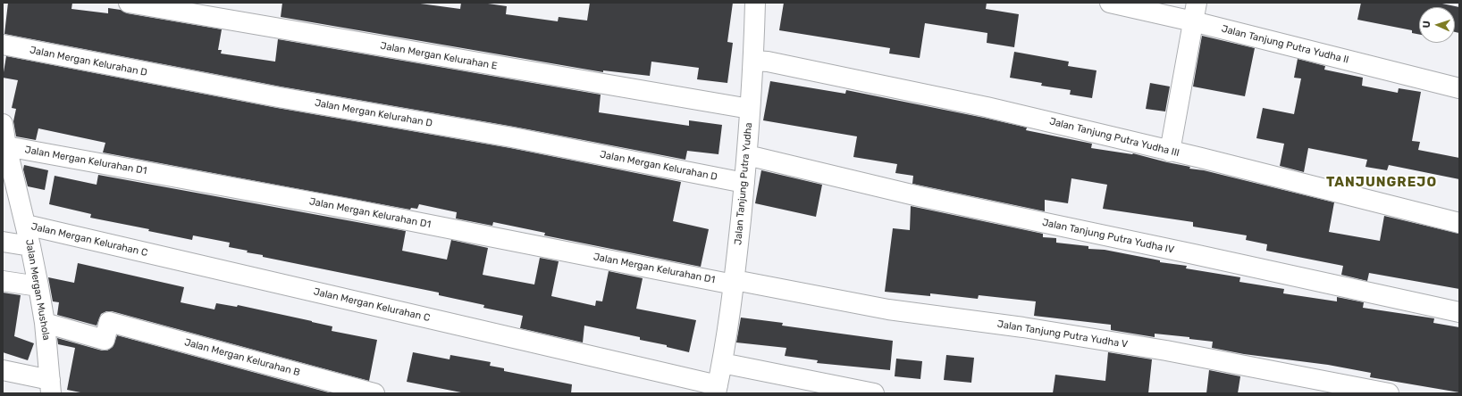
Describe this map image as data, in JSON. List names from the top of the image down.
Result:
{
  "streets": {
    "street": [
      "Jalan Tanjung Putra Yudha II",
      "Jalan Mergan Kelurahan E",
      "Jalan Mergan Kelurahan D",
      "Jalan Tanjung Putra Yudha III",
      "Jalan Mergan Kelurahan D1",
      "Jalan Tanjung Putra Yudha",
      "Jalan Tanjung Putra Yudha IV",
      "Jalan Mergan Kelurahan C",
      "Jalan Mergan Mushola",
      "Jalan Tanjung Putra Yudha V",
      "Jalan Mergan Kelurahan B"
    ]
  },
  "crossings": [
    ["Jalan Mergan Kelurahan E", "Jalan Tanjung Putra Yudha"],
    ["Jalan Mergan Kelurahan D", "Jalan Tanjung Putra Yudha"],
    ["Jalan Tanjung Putra Yudha III", "Jalan Tanjung Putra Yudha"],
    ["Jalan Mergan Kelurahan D1", "Jalan Tanjung Putra Yudha"],
    ["Jalan Mergan Kelurahan D1", "Jalan Mergan Mushola"],
    ["Jalan Mergan Kelurahan D1", "Jalan Tanjung Putra Yudha V"],
    ["Jalan Tanjung Putra Yudha", "Jalan Tanjung Putra Yudha IV"],
    ["Jalan Tanjung Putra Yudha", "Jalan Mergan Kelurahan C"],
    ["Jalan Tanjung Putra Yudha", "Jalan Tanjung Putra Yudha V"],
    ["Jalan Mergan Kelurahan C", "Jalan Mergan Mushola"],
    ["Jalan Mergan Mushola", "Jalan Mergan Kelurahan B"]
  ],
  "districts": ["TANJUNGREJO"],
  "north": "left"
}
